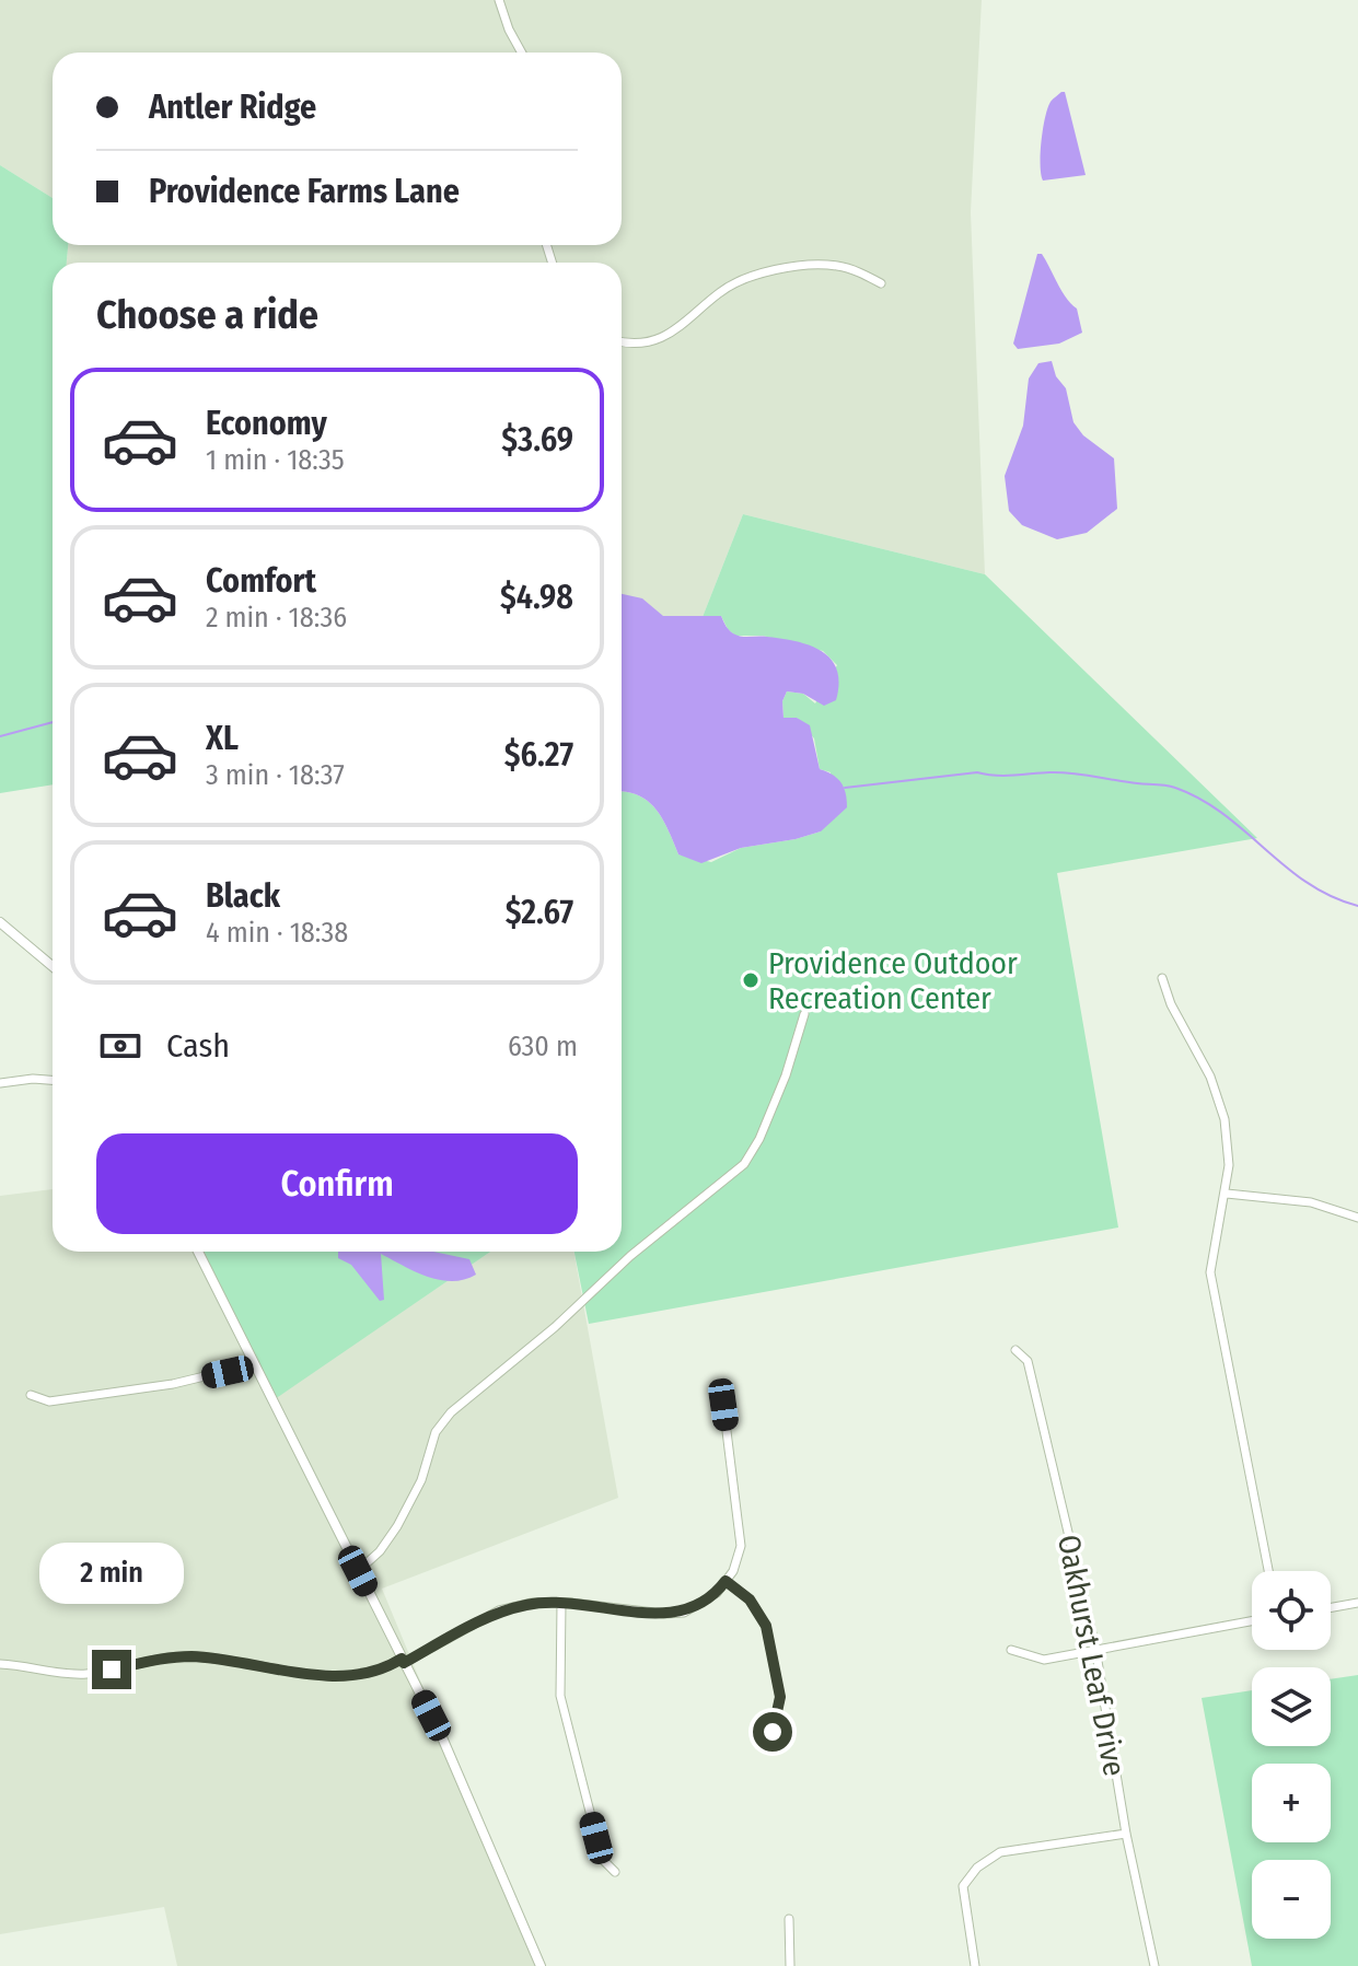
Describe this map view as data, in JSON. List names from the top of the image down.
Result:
{
  "streets": {
    "street": ["Oakhurst Leaf Drive"]
  },
  "places": ["Providence Outdoor Recreation Center"],
  "page": {
    "banner": ["Antler Ridge", "Providence Farms Lane"],
    "heading": "Choose a ride",
    "list": [
      {
        "name": "Economy",
        "note": "1 min · 18:35",
        "value": "$3.69"
      },
      {
        "name": "Comfort",
        "note": "2 min · 18:36",
        "value": "$4.98"
      },
      {
        "name": "XL",
        "note": "3 min · 18:37",
        "value": "$6.27"
      },
      {
        "name": "Black",
        "note": "4 min · 18:38",
        "value": "$2.67"
      }
    ],
    "pay": ["Cash", "630 m"],
    "buttons": "Confirm",
    "bubble": "2 min",
    "map_buttons": ["+", "−"]
  }
}
